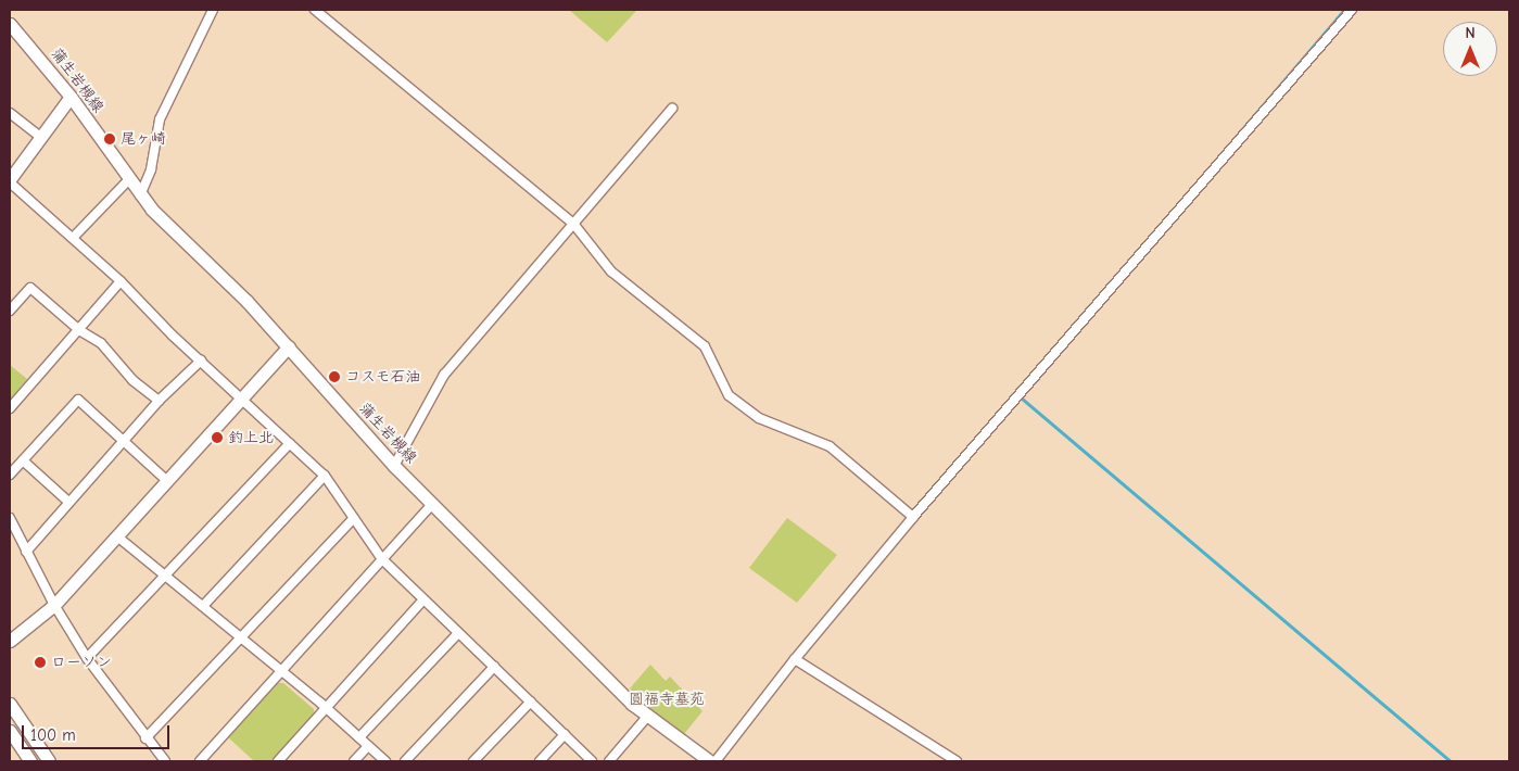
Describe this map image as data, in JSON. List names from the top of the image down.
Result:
{
  "streets": {
    "main road": ["蒲生岩槻線"]
  },
  "parks": ["圓福寺墓苑"],
  "places": [
    "尾ヶ崎",
    "コスモ石油",
    "釣上北",
    "ローソン"
  ],
  "scale_bar": "100 m",
  "north": "top"
}
